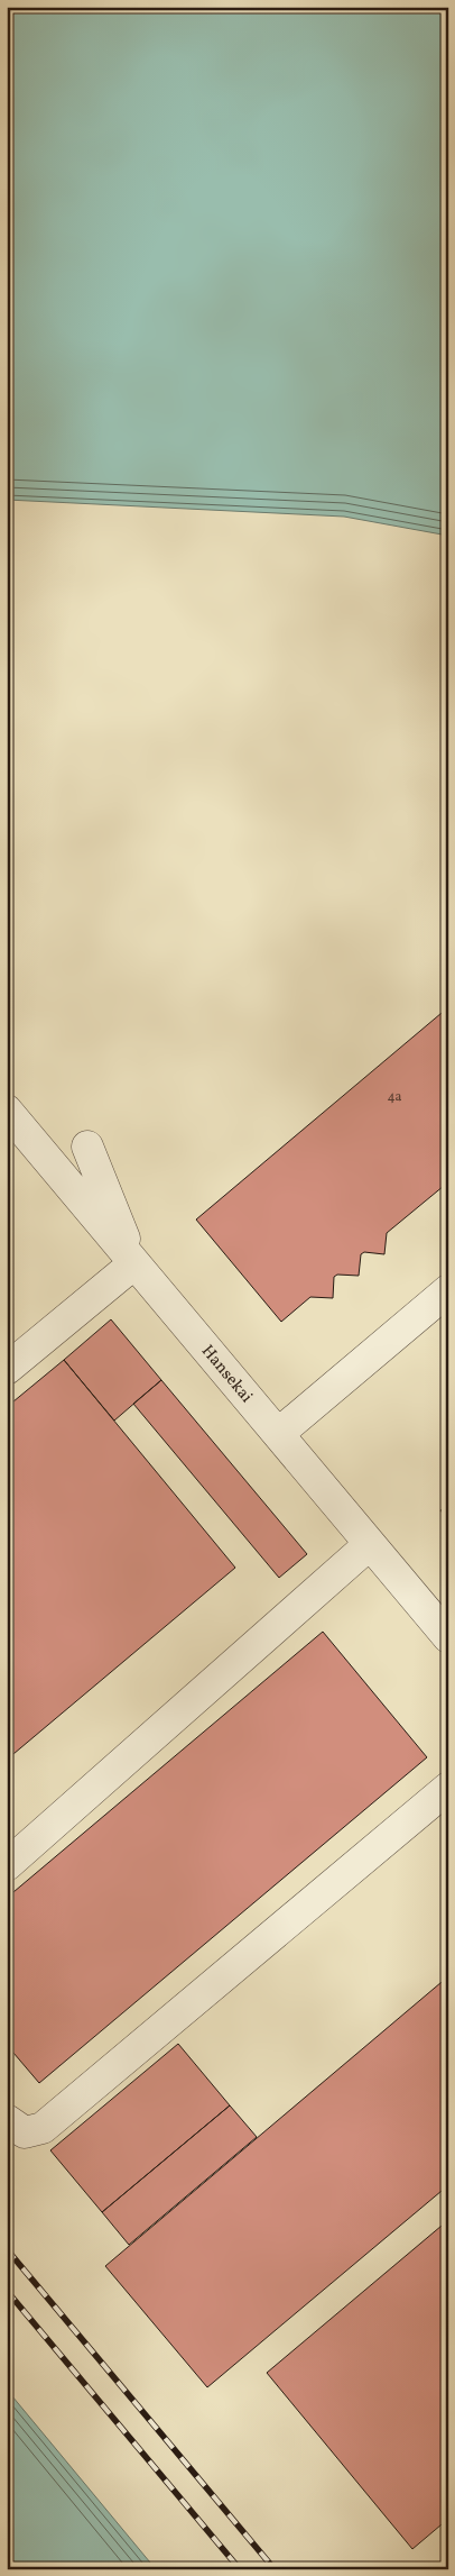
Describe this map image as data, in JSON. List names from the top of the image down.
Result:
{
  "streets": {
    "lane": ["Hansekai"]
  },
  "house_numbers": ["4a"]
}
